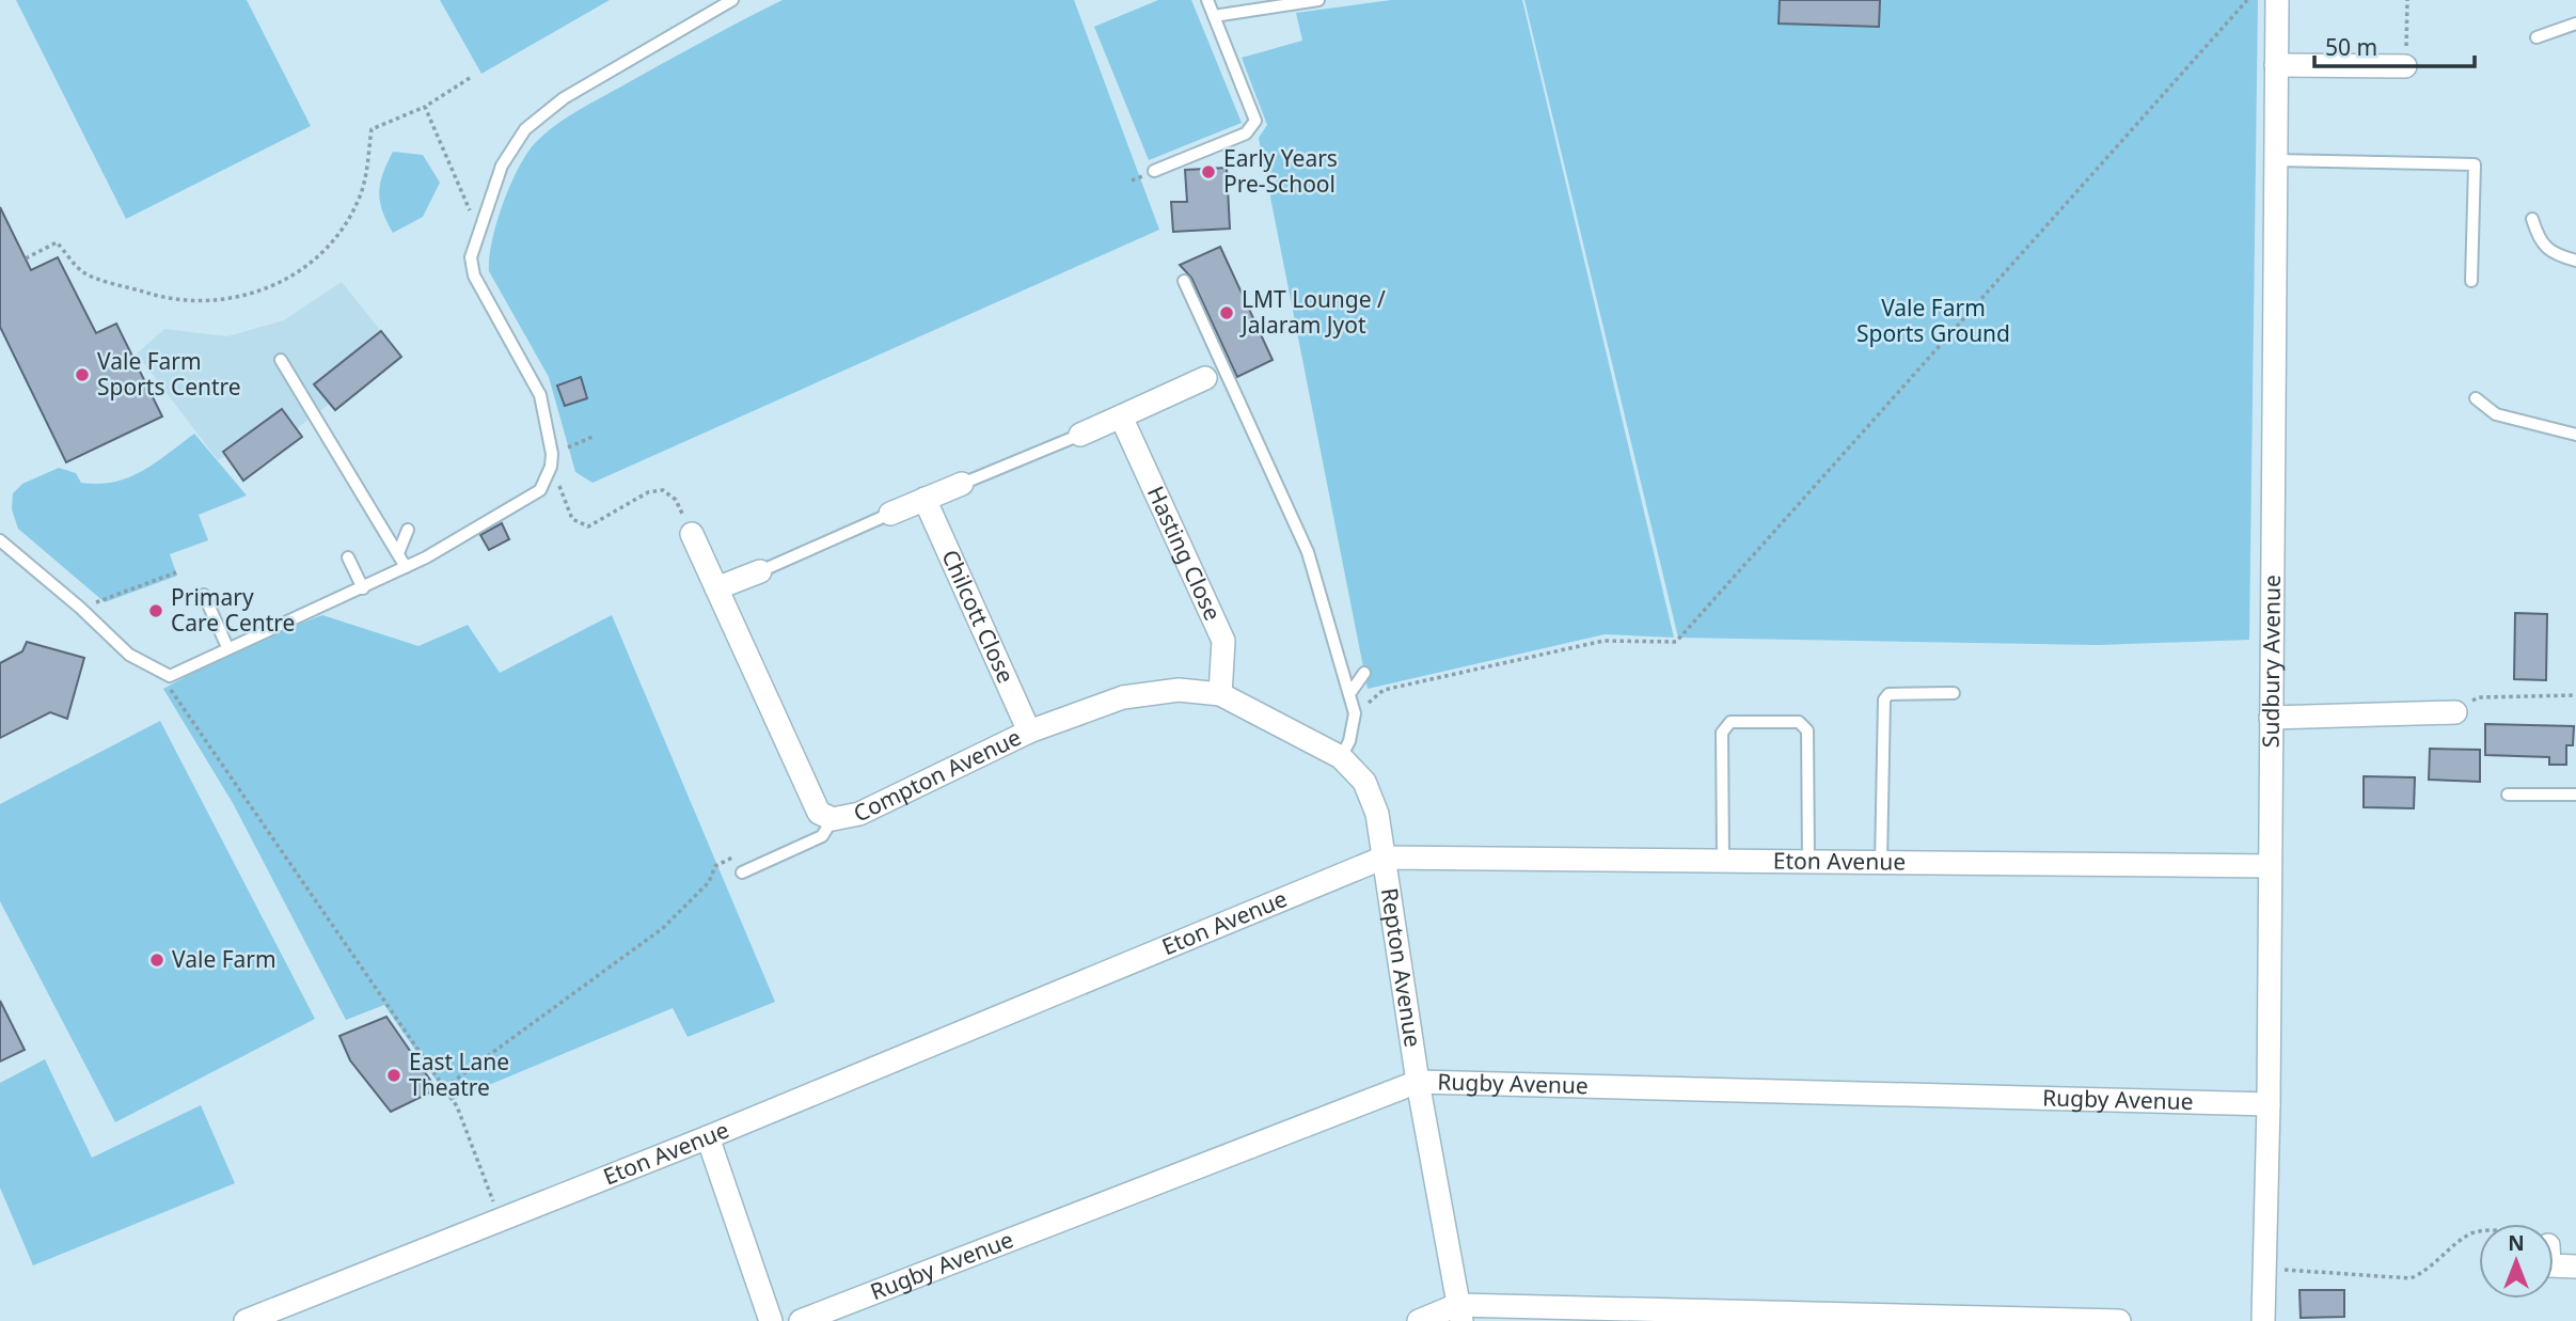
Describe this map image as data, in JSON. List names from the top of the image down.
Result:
{
  "streets": {
    "street": [
      "Hasting Close",
      "Chilcott Close",
      "Sudbury Avenue",
      "Compton Avenue",
      "Eton Avenue",
      "Repton Avenue",
      "Rugby Avenue"
    ]
  },
  "crossings": [
    ["Hasting Close", "Compton Avenue"],
    ["Chilcott Close", "Compton Avenue"],
    ["Sudbury Avenue", "Eton Avenue"],
    ["Sudbury Avenue", "Rugby Avenue"],
    ["Compton Avenue", "Repton Avenue"],
    ["Eton Avenue", "Repton Avenue"],
    ["Repton Avenue", "Rugby Avenue"]
  ],
  "parks": ["Vale Farm Sports Ground"],
  "places": [
    "Early Years Pre-School",
    "LMT Lounge / Jalaram Jyot",
    "Vale Farm Sports Centre",
    "Primary Care Centre",
    "Vale Farm",
    "East Lane Theatre"
  ],
  "scale_bar": "50 m",
  "north": "top"
}
